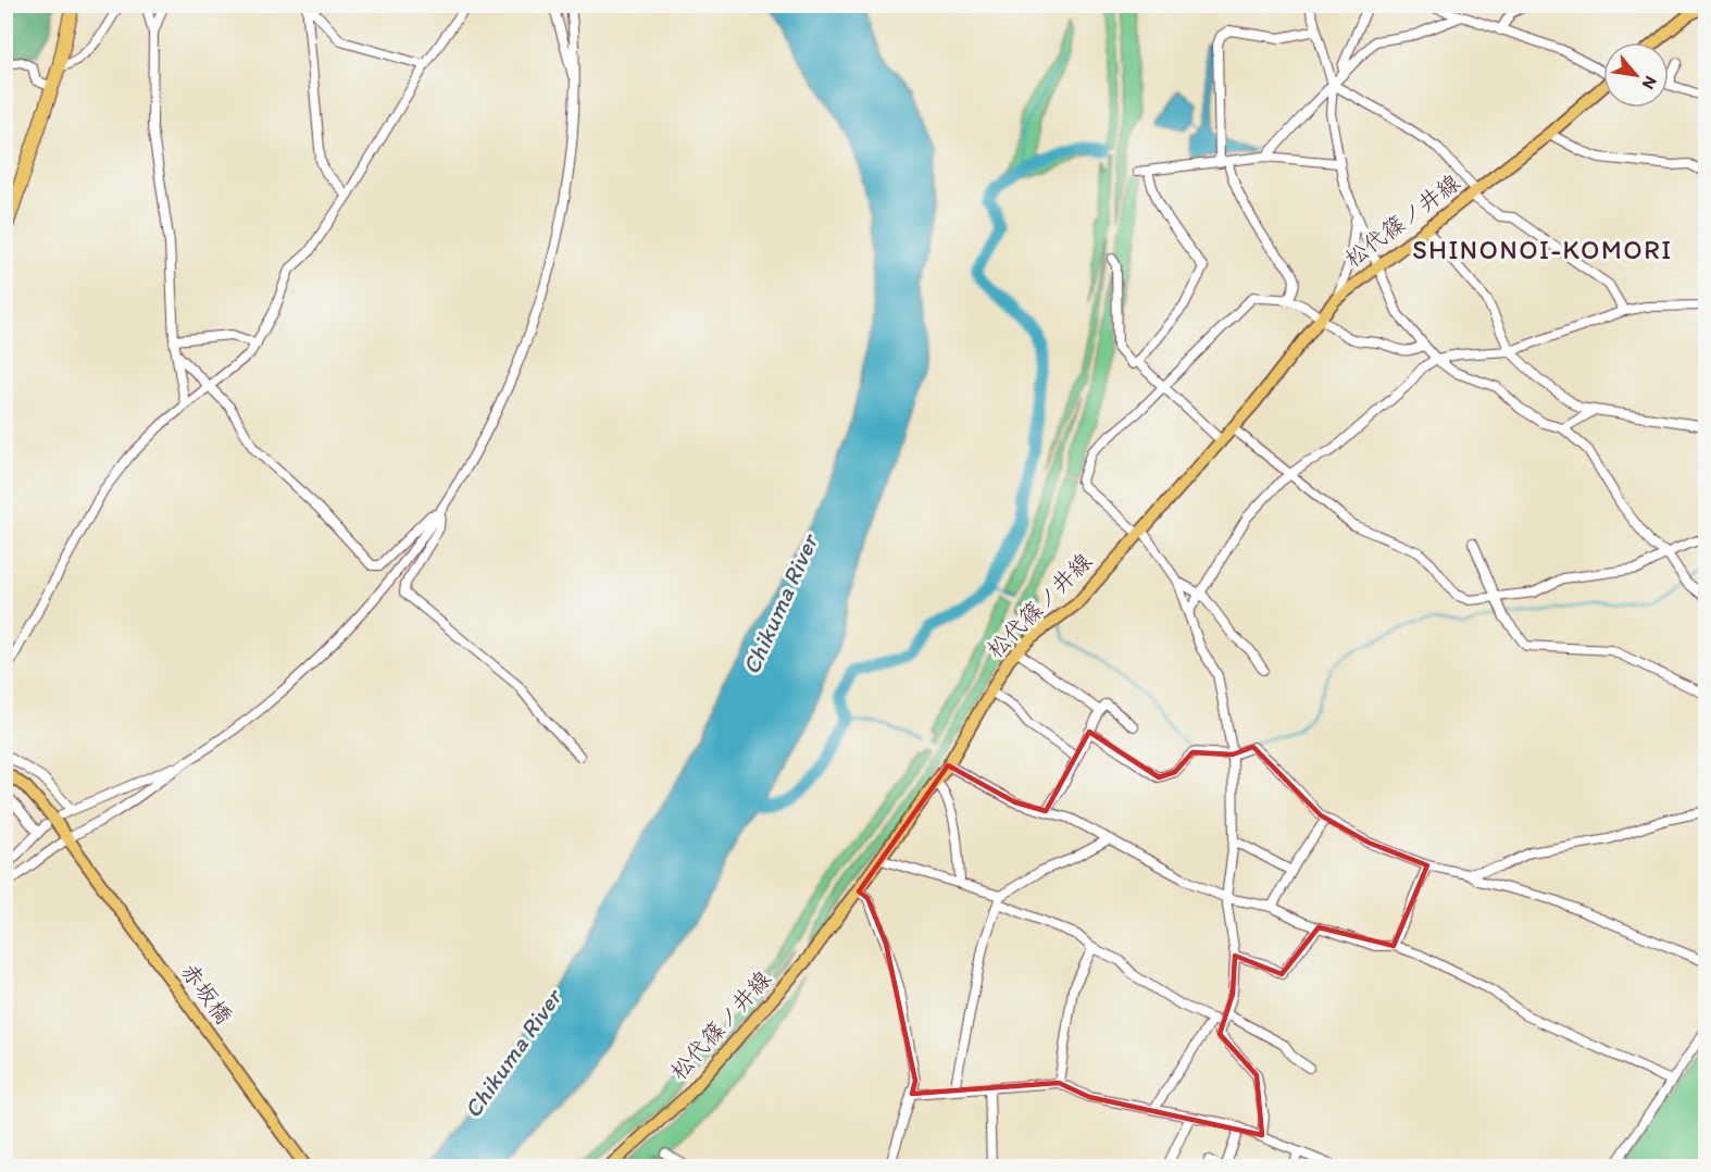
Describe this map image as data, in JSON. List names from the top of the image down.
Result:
{
  "streets": {
    "main road": ["松代篠ノ井線", "赤坂橋"]
  },
  "districts": ["SHINONOI-KOMORI"],
  "water": ["Chikuma River"],
  "north": "bottom right"
}
